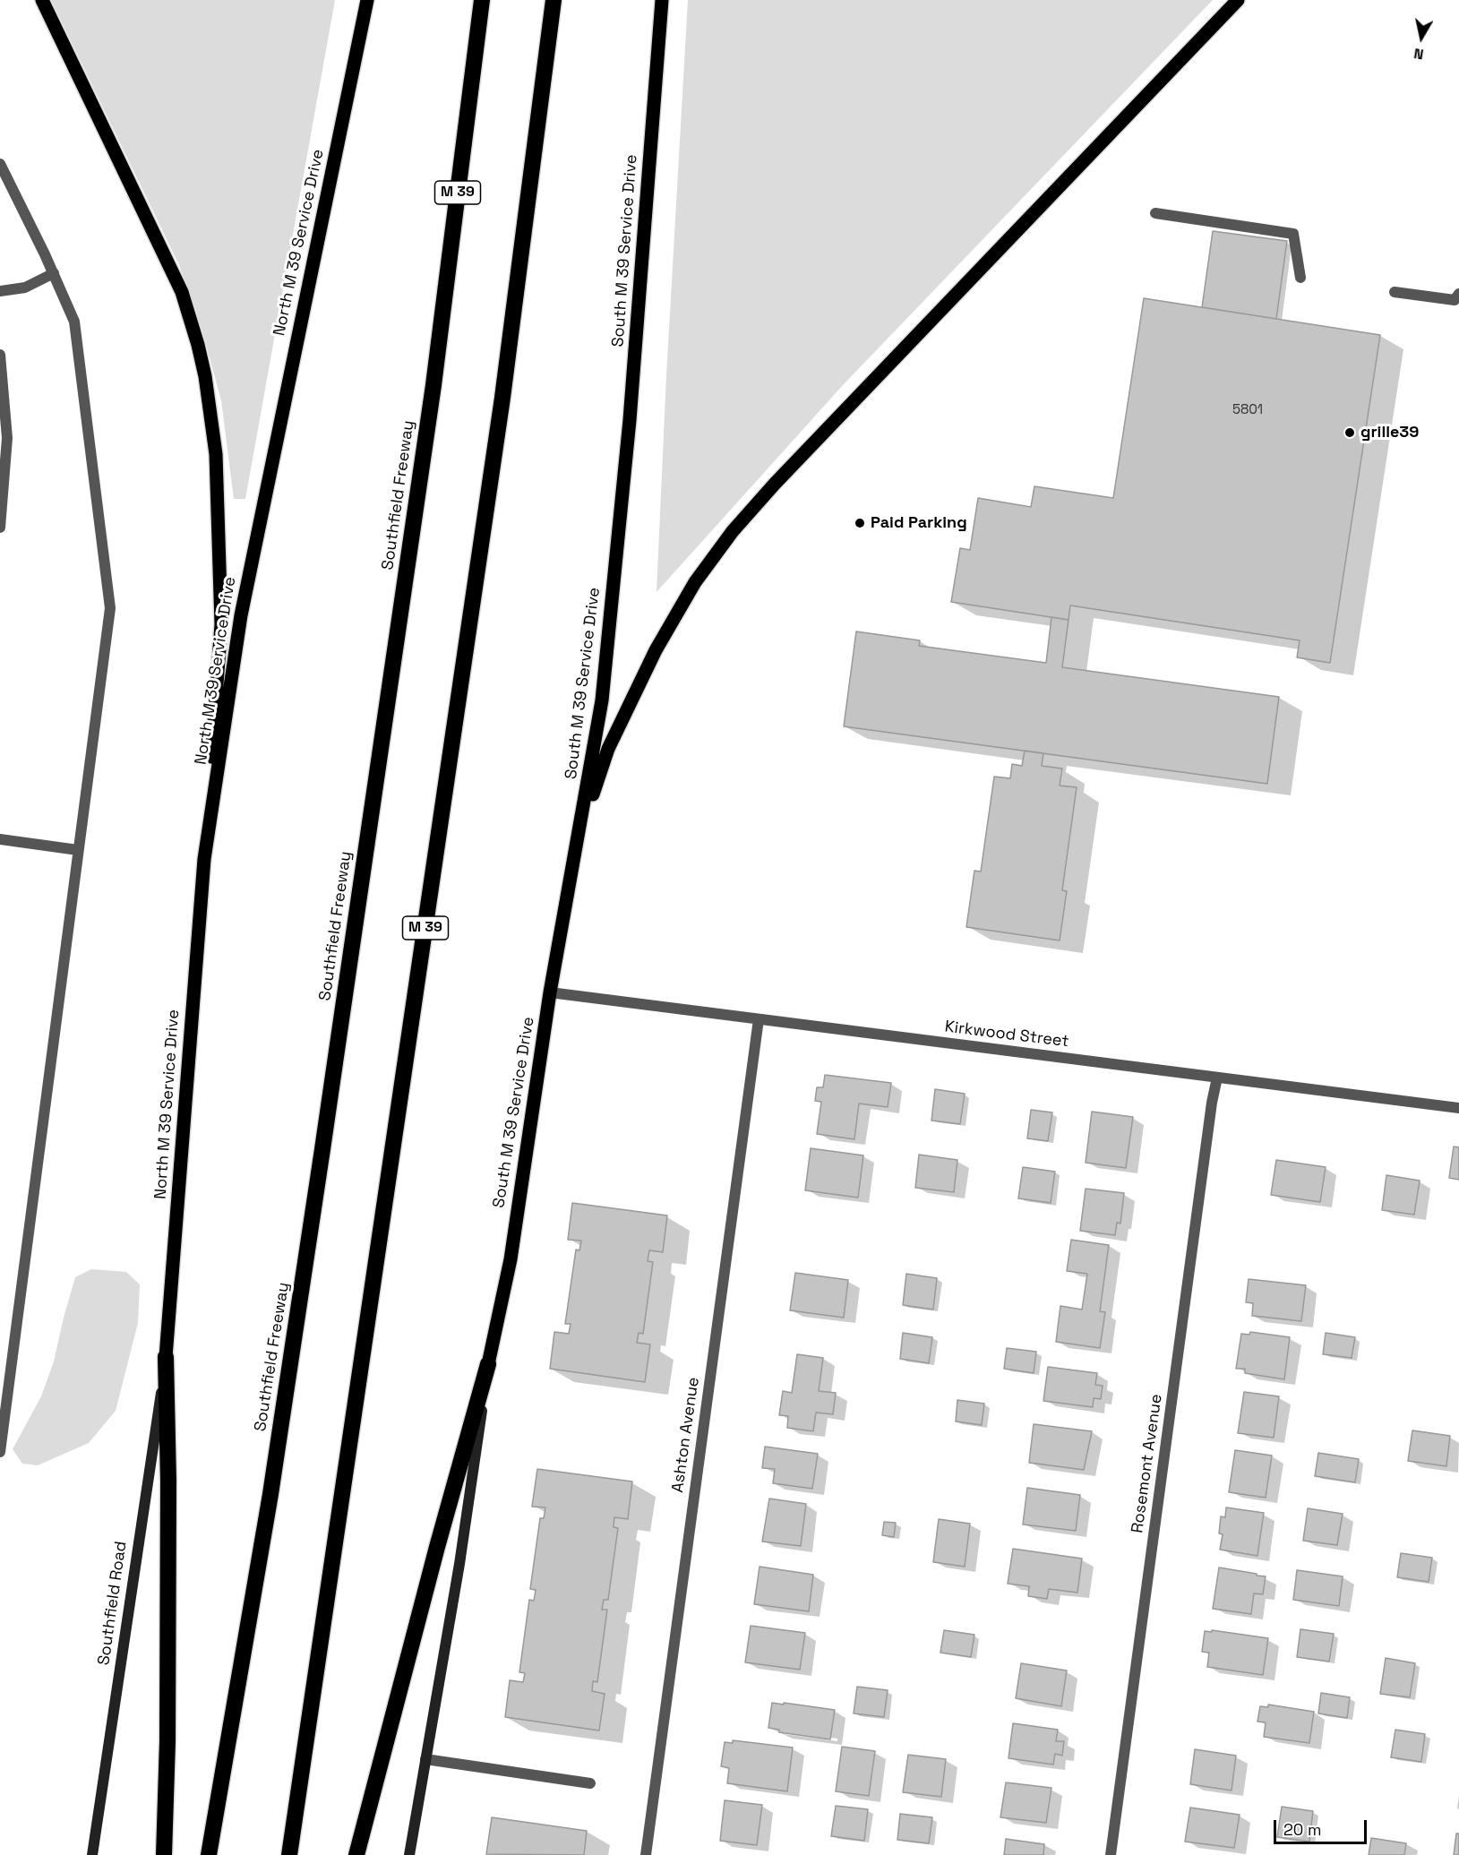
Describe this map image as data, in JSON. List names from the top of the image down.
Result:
{
  "streets": {
    "highway": ["M 39", "Southfield Freeway"],
    "main road": ["North M 39 Service Drive", "South M 39 Service Drive", "Southfield Road"],
    "street": ["Kirkwood Street", "Ashton Avenue", "Rosemont Avenue"]
  },
  "crossings": [
    ["North M 39 Service Drive", "Southfield Road"],
    ["South M 39 Service Drive", "Kirkwood Street"],
    ["Kirkwood Street", "Ashton Avenue"],
    ["Kirkwood Street", "Rosemont Avenue"]
  ],
  "places": ["grille39", "Paid Parking"],
  "house_numbers": ["5801"],
  "scale_bar": "20 m",
  "north": "bottom"
}
